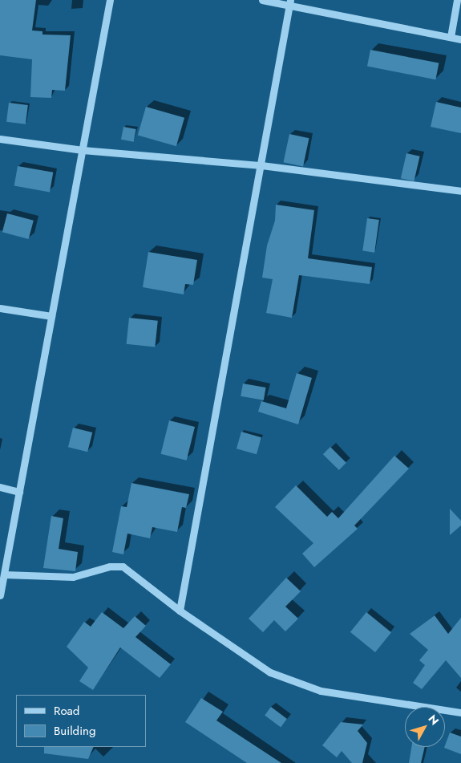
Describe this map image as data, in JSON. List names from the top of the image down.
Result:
{
  "legend": ["Road", "Building"],
  "north": "top right"
}
